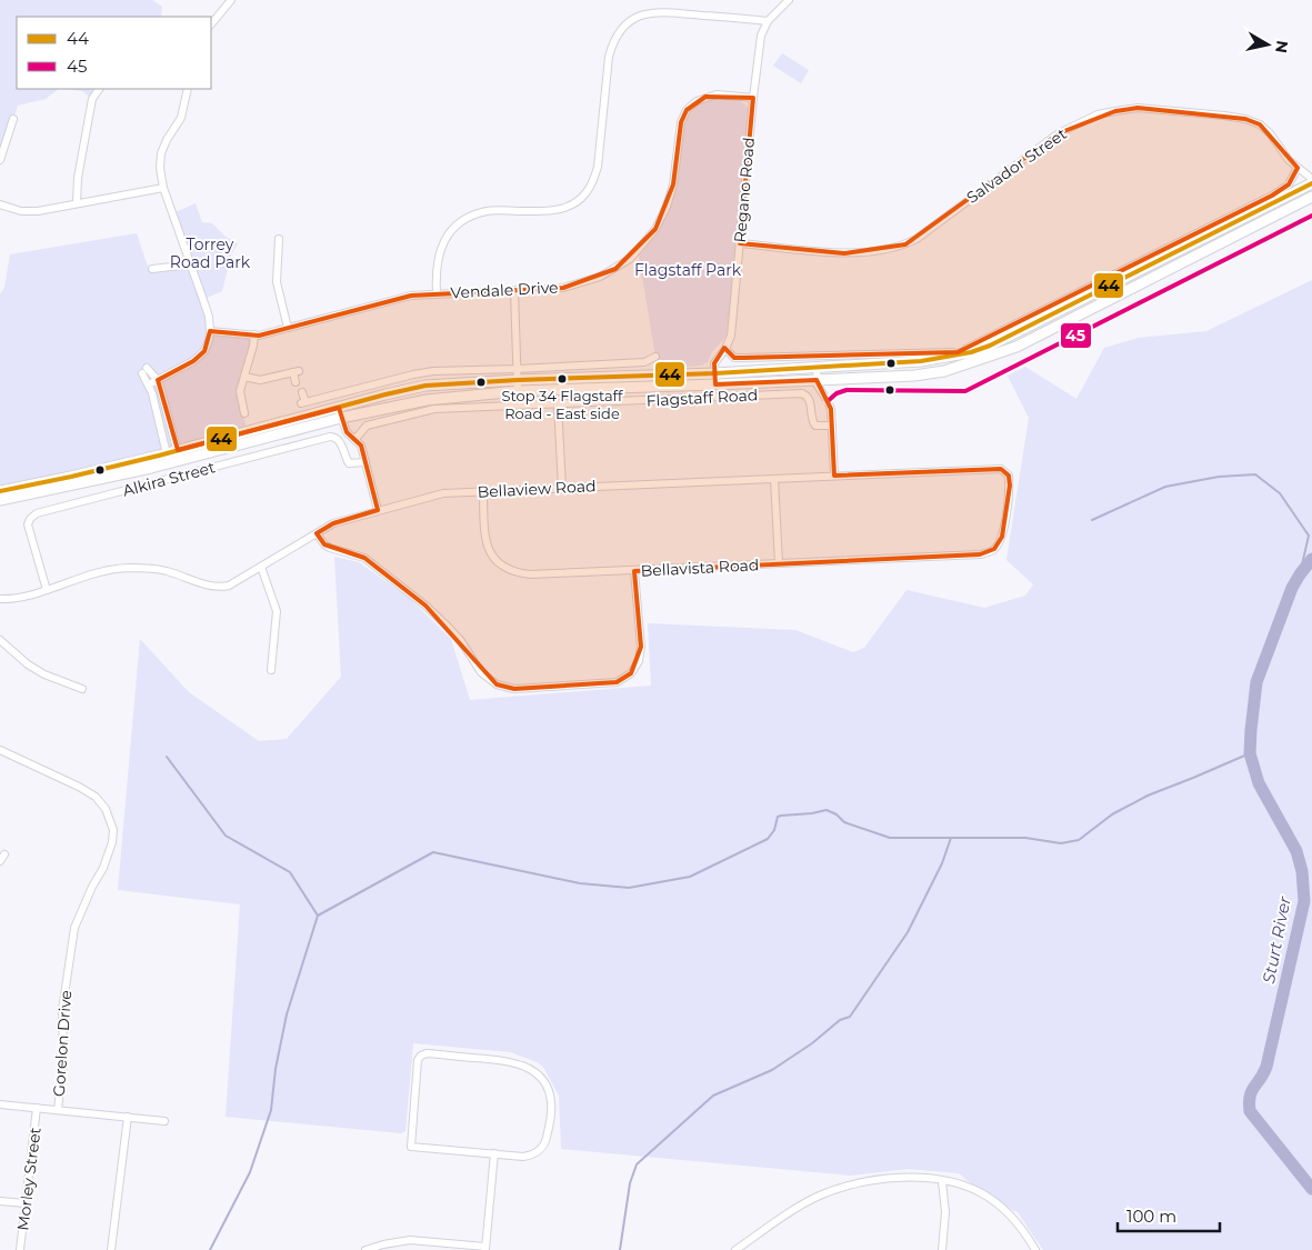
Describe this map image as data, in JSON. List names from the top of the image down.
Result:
{
  "streets": {
    "main road": ["Flagstaff Road"],
    "street": [
      "Salvador Street",
      "Regano Road",
      "Vendale Drive",
      "Alkira Street",
      "Bellaview Road",
      "Bellavista Road",
      "Gorelon Drive",
      "Morley Street"
    ]
  },
  "crossings": [
    ["Salvador Street", "Regano Road"],
    ["Salvador Street", "Flagstaff Road"],
    ["Regano Road", "Vendale Drive"],
    ["Regano Road", "Flagstaff Road"],
    ["Alkira Street", "Bellaview Road"],
    ["Bellaview Road", "Bellavista Road"]
  ],
  "water": ["Sturt River"],
  "parks": ["Torrey Road Park", "Flagstaff Park"],
  "places": ["Stop 34 Flagstaff Road - East side"],
  "lines": ["transit line 44", "transit line 45"],
  "legend": ["44", "45"],
  "scale_bar": "100 m",
  "north": "right"
}
